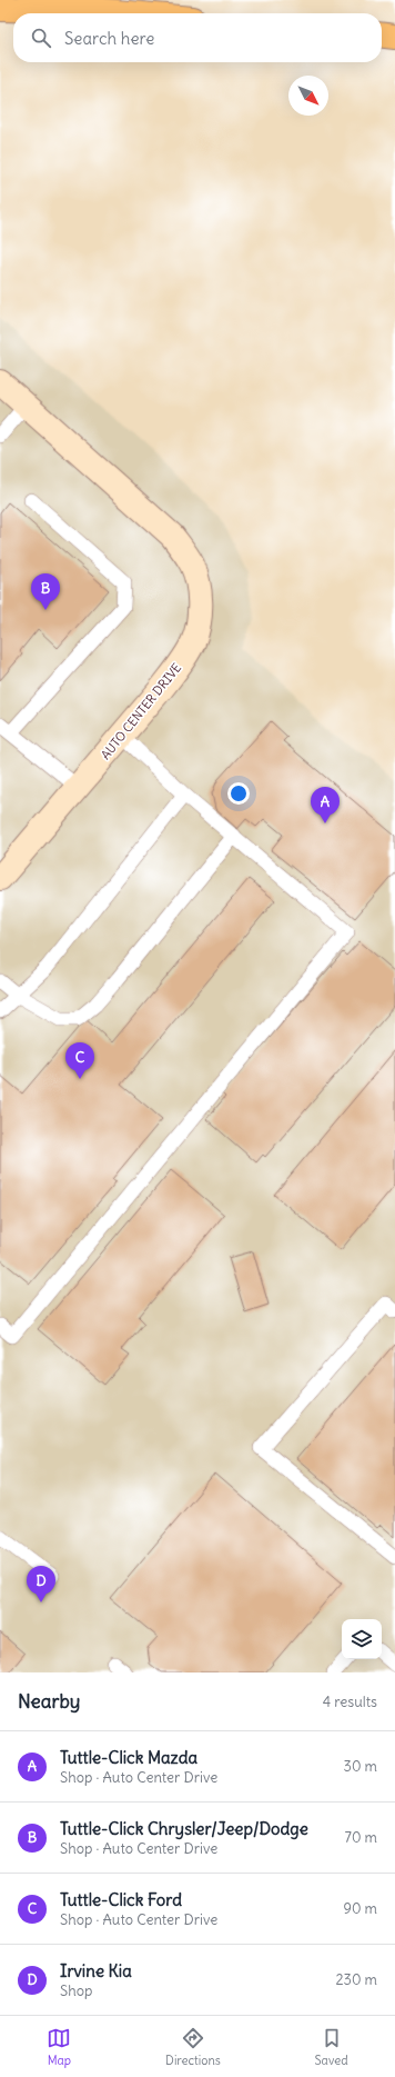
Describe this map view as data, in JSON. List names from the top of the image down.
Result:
{
  "streets": {
    "street": ["AUTO CENTER DRIVE"]
  },
  "north": "bottom right",
  "page": {
    "search": "Search here",
    "pins": [
      "B",
      "A",
      "C",
      "D"
    ],
    "heading": ["Nearby", "4 results"],
    "list": [
      {
        "mark": "A",
        "name": "Tuttle-Click Mazda",
        "note": "Shop · Auto Center Drive",
        "value": "30 m"
      },
      {
        "mark": "B",
        "name": "Tuttle-Click Chrysler/Jeep/Dodge",
        "note": "Shop · Auto Center Drive",
        "value": "70 m"
      },
      {
        "mark": "C",
        "name": "Tuttle-Click Ford",
        "note": "Shop · Auto Center Drive",
        "value": "90 m"
      },
      {
        "mark": "D",
        "name": "Irvine Kia",
        "note": "Shop",
        "value": "230 m"
      }
    ],
    "nav": ["Map", "Directions", "Saved"]
  }
}
